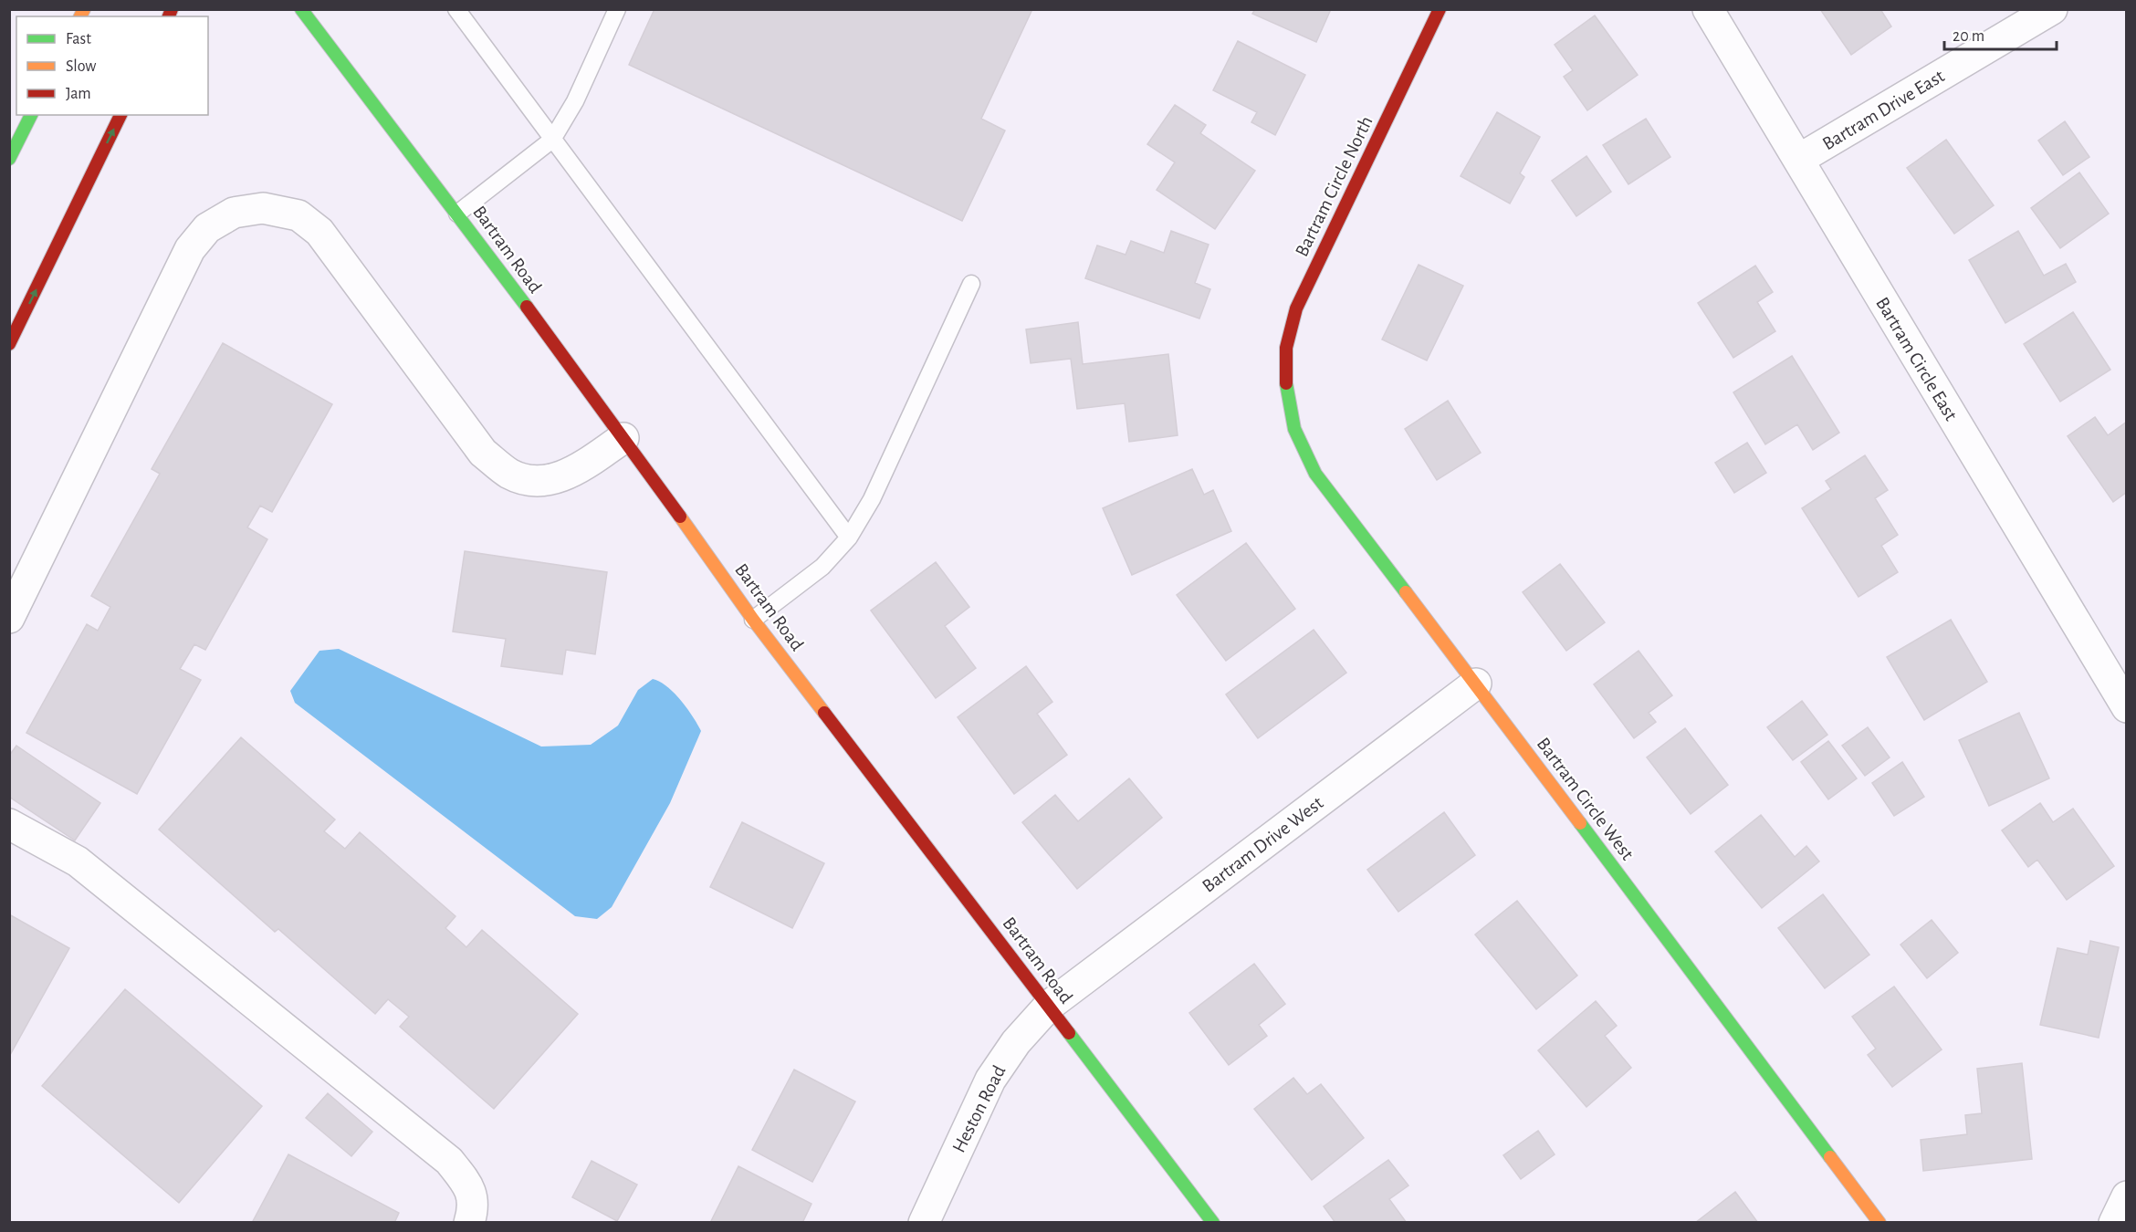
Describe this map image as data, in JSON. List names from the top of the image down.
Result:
{
  "streets": {
    "street": [
      "Bartram Drive East",
      "Bartram Circle North",
      "Bartram Road",
      "Bartram Circle East",
      "Bartram Circle West",
      "Bartram Drive West",
      "Heston Road"
    ]
  },
  "crossings": [
    ["Bartram Drive East", "Bartram Circle East"],
    ["Bartram Circle North", "Bartram Circle West"],
    ["Bartram Road", "Bartram Drive West"],
    ["Bartram Road", "Heston Road"],
    ["Bartram Circle West", "Bartram Drive West"],
    ["Bartram Drive West", "Heston Road"]
  ],
  "legend": ["Fast", "Slow", "Jam"],
  "scale_bar": "20 m"
}
